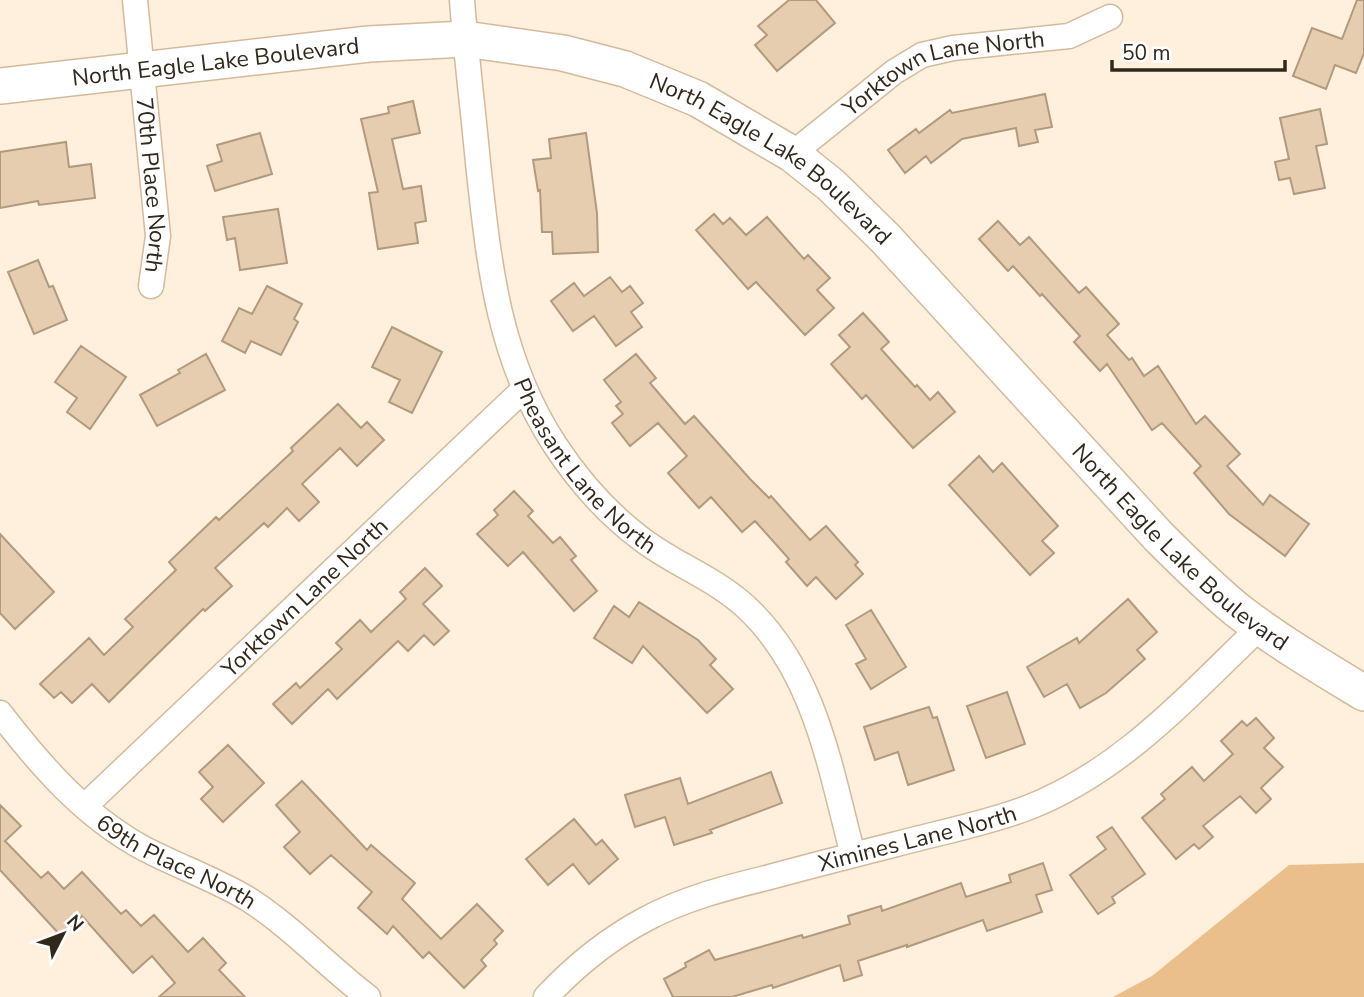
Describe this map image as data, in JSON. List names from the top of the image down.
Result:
{
  "streets": {
    "street": [
      "North Eagle Lake Boulevard",
      "Yorktown Lane North",
      "70th Place North",
      "Pheasant Lane North",
      "Ximines Lane North",
      "69th Place North"
    ]
  },
  "crossings": [
    ["North Eagle Lake Boulevard", "Yorktown Lane North"],
    ["North Eagle Lake Boulevard", "70th Place North"],
    ["North Eagle Lake Boulevard", "Pheasant Lane North"],
    ["North Eagle Lake Boulevard", "Ximines Lane North"],
    ["Yorktown Lane North", "Pheasant Lane North"],
    ["Yorktown Lane North", "69th Place North"],
    ["Pheasant Lane North", "Ximines Lane North"]
  ],
  "scale_bar": "50 m",
  "north": "top right"
}
